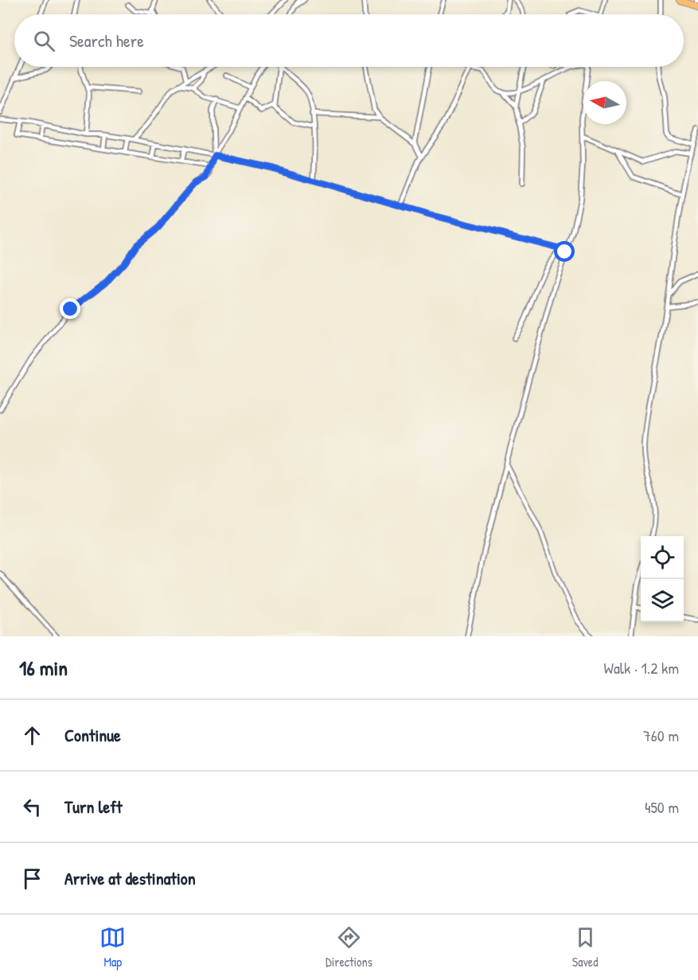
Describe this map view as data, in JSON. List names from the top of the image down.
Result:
{
  "north": "left",
  "page": {
    "search": "Search here",
    "heading": ["16 min", "Walk · 1.2 km"],
    "list": [
      ["Continue", "760 m"],
      ["Turn left", "450 m"],
      "Arrive at destination"
    ],
    "nav": ["Map", "Directions", "Saved"]
  }
}
